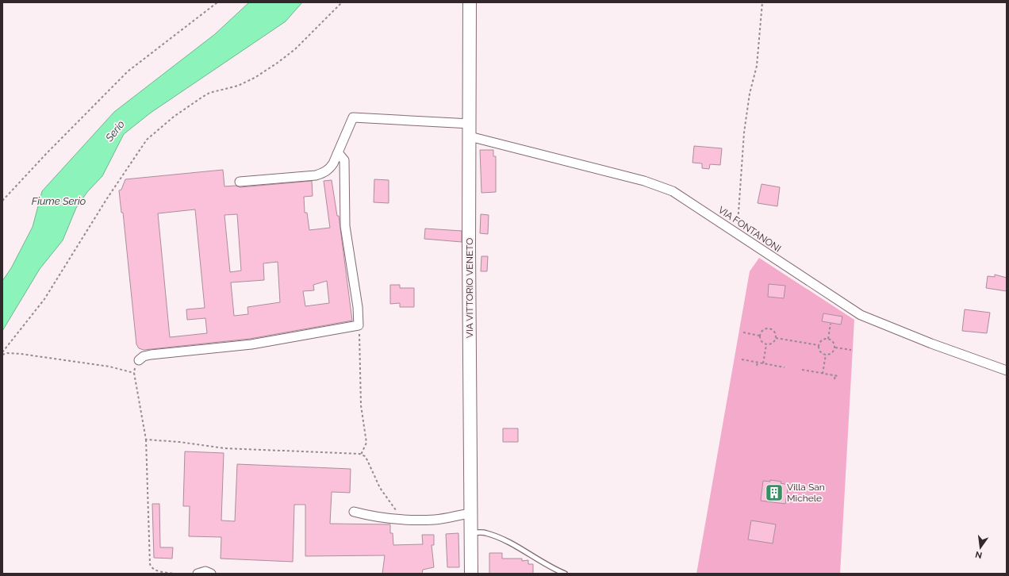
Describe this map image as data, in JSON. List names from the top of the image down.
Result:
{
  "streets": {
    "main road": ["VIA VITTORIO VENETO"],
    "street": ["VIA FONTANONI"]
  },
  "crossings": [
    ["VIA FONTANONI", "VIA VITTORIO VENETO"]
  ],
  "water": ["Serio", "Fiume Serio"],
  "places": {
    "building": ["Villa San Michele"]
  },
  "north": "bottom"
}
